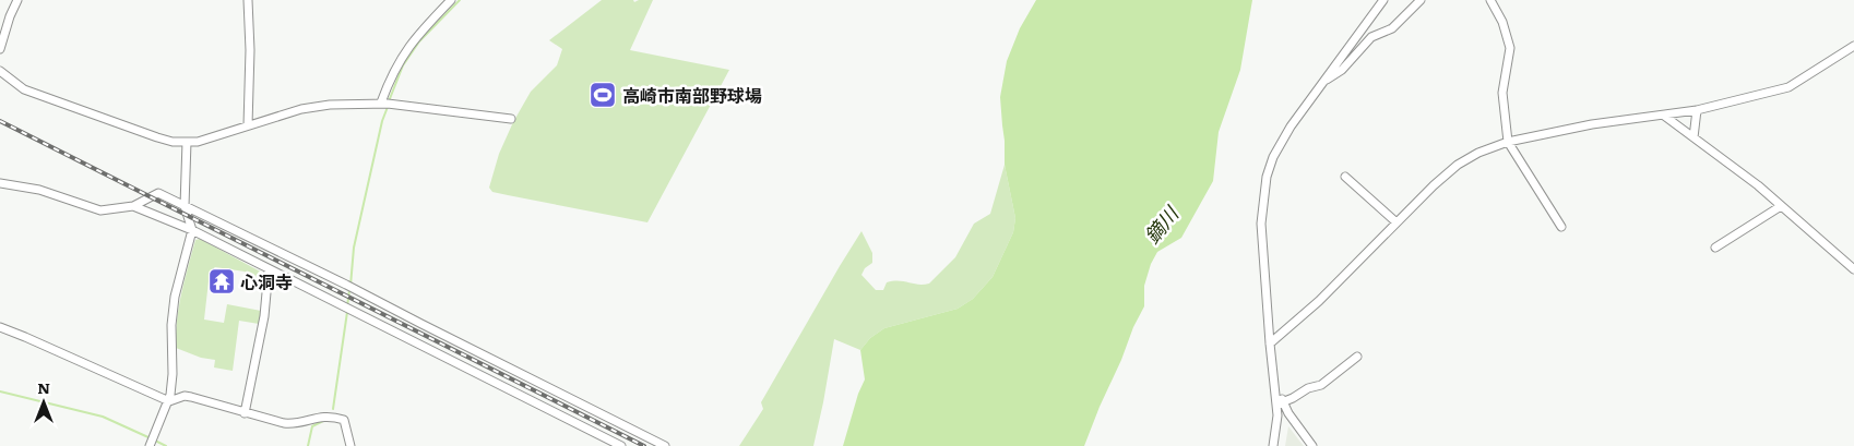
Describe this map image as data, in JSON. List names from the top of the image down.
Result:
{
  "water": ["鏑川"],
  "places": {
    "sports": ["高崎市南部野球場"],
    "temple": ["心洞寺"]
  },
  "north": "top"
}
